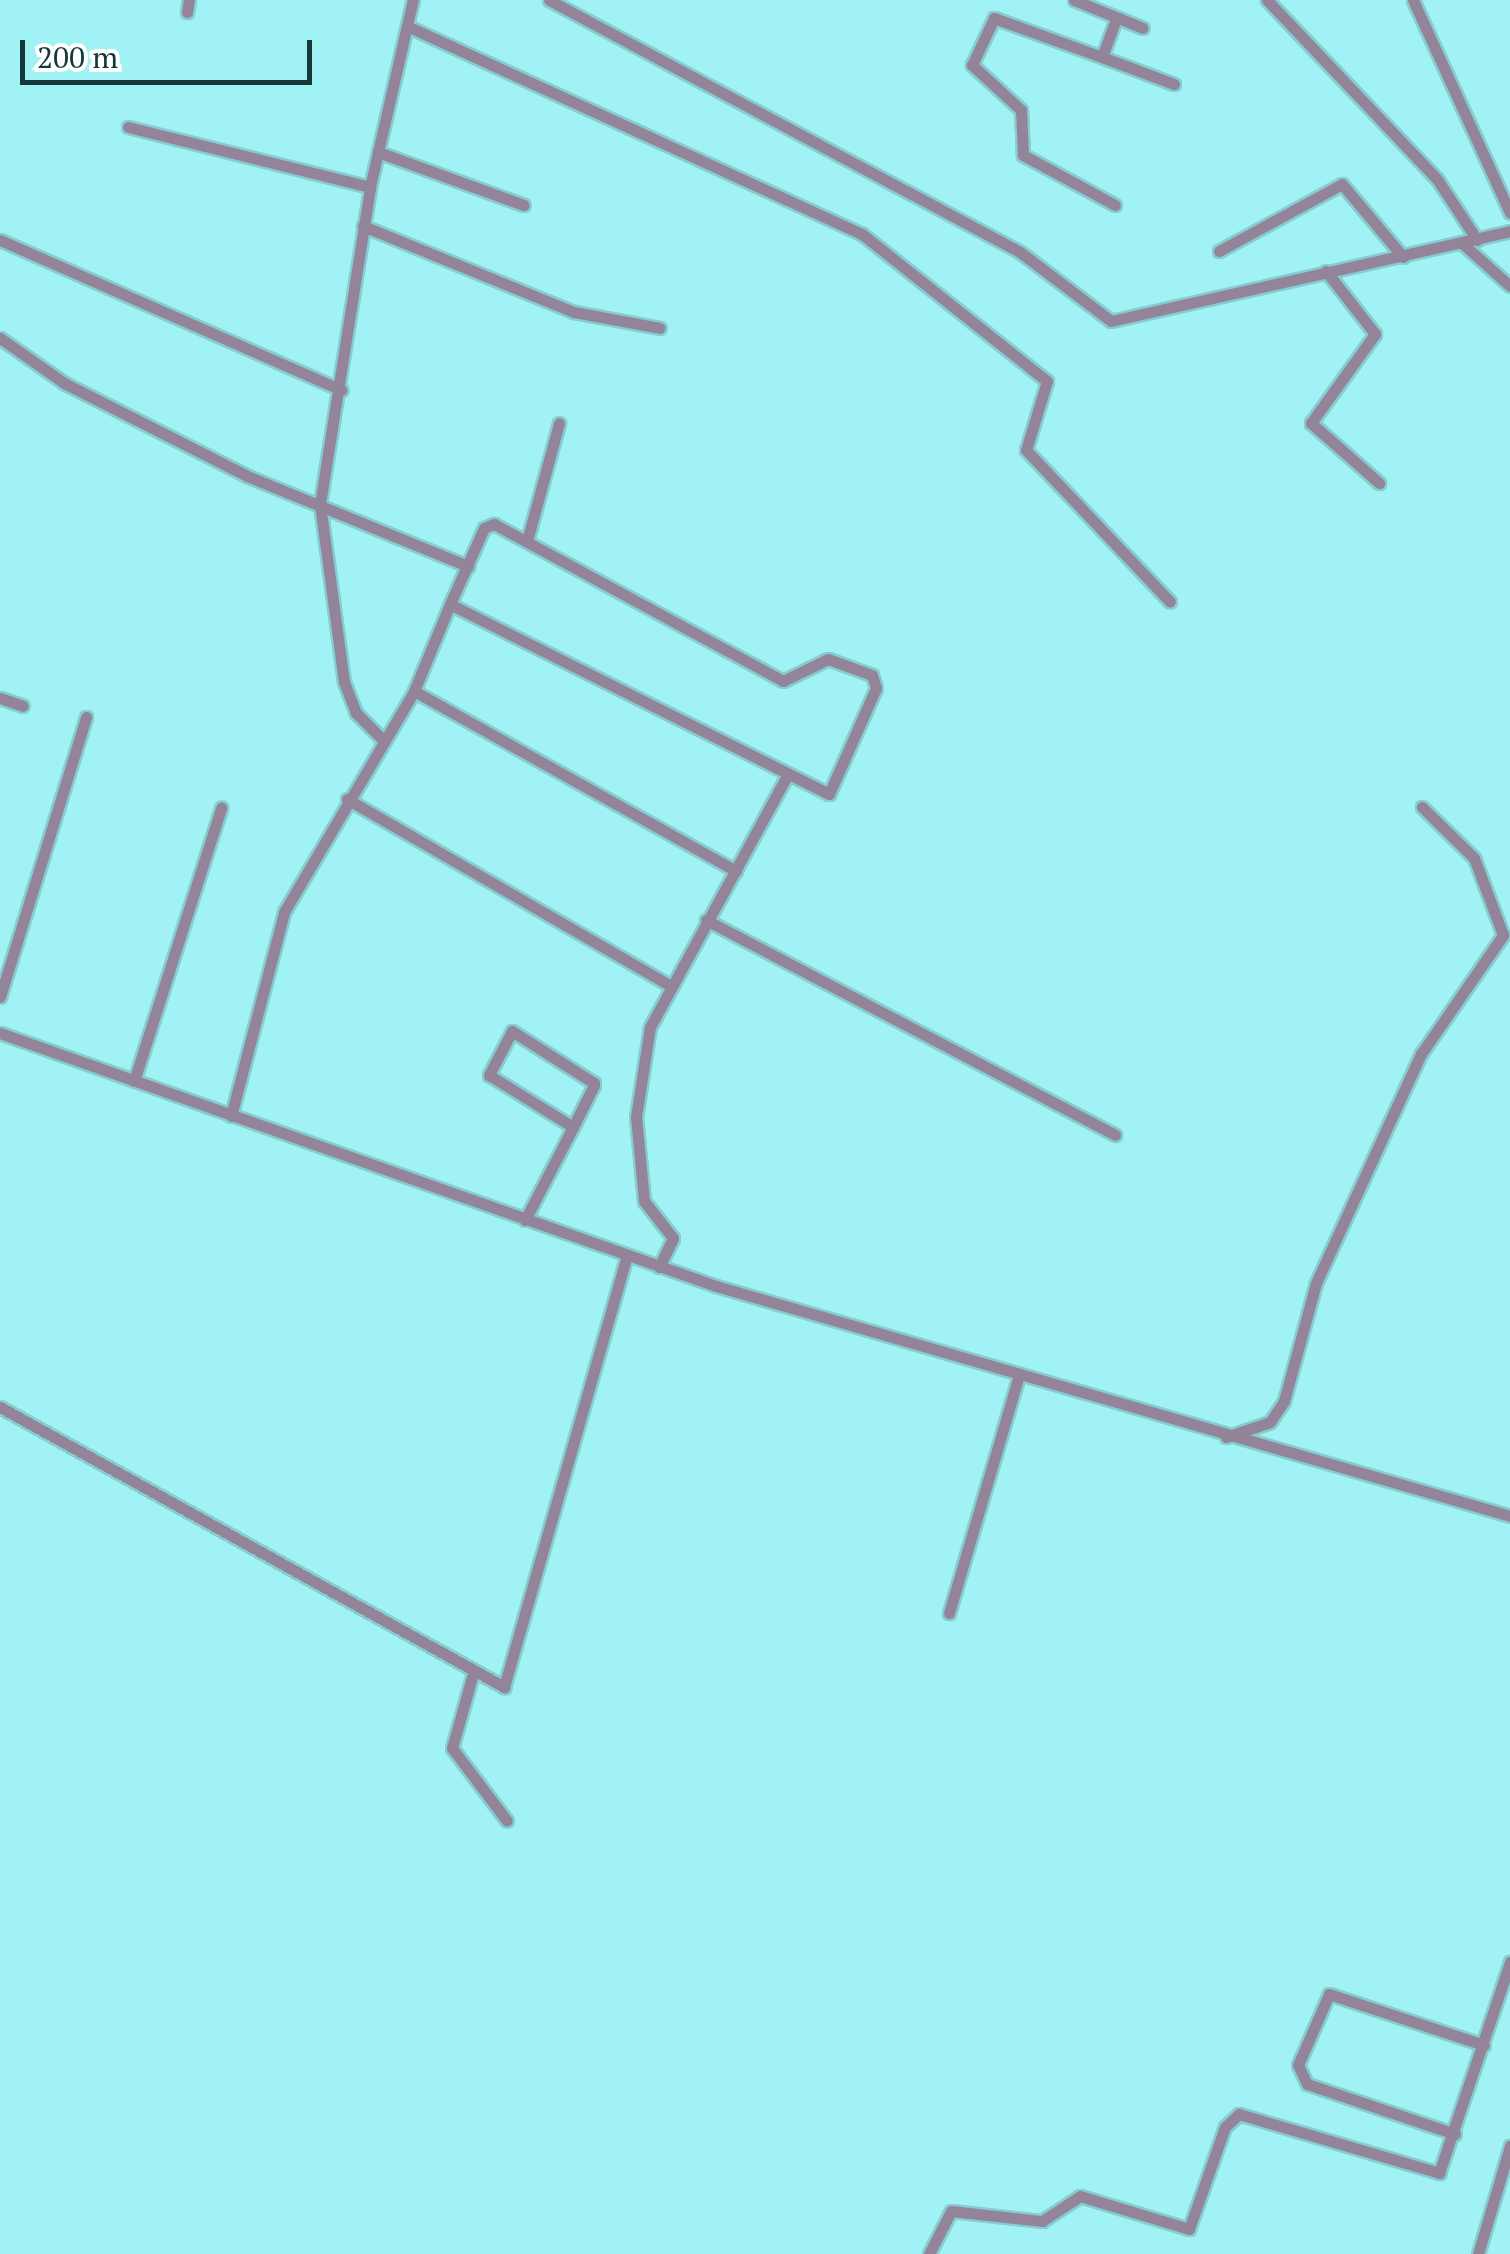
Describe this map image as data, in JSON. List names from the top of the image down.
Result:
{
  "scale_bar": "200 m"
}
